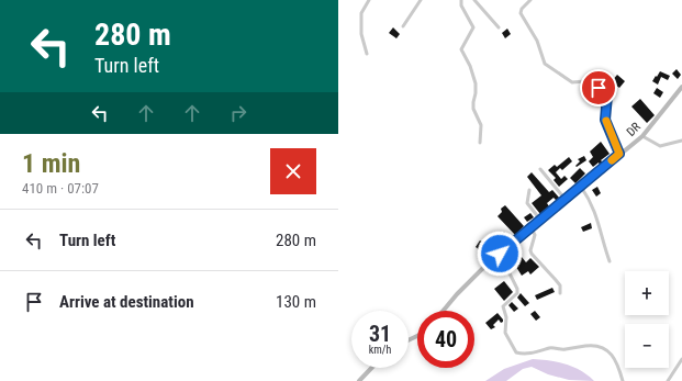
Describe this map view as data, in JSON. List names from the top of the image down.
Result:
{
  "streets": {
    "street": ["DR"]
  },
  "page": {
    "turn": ["280 m", "Turn left"],
    "heading": ["1 min", "410 m · 07:07"],
    "list": [
      {
        "name": "Turn left",
        "value": "280 m"
      },
      {
        "name": "Arrive at destination",
        "value": "130 m"
      }
    ],
    "map_buttons": ["+", "−"],
    "speed": "31 km/h",
    "limit": "40"
  }
}
